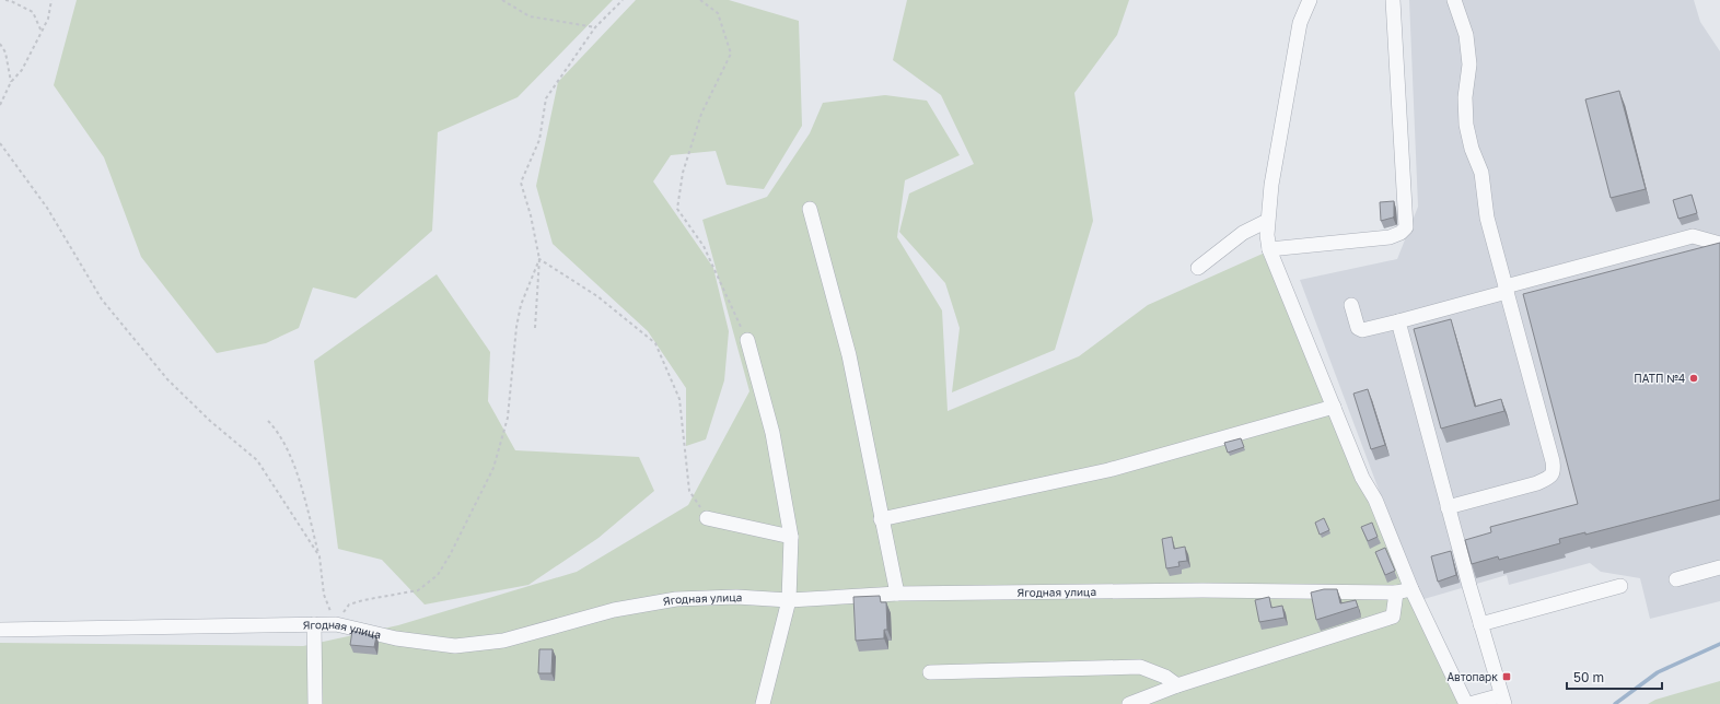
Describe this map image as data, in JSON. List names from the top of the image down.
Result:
{
  "streets": {
    "street": ["Ягодная улица"]
  },
  "places": {
    "other": ["ПАТП №4"],
    "transit": ["Автопарк"]
  },
  "scale_bar": "50 m"
}
